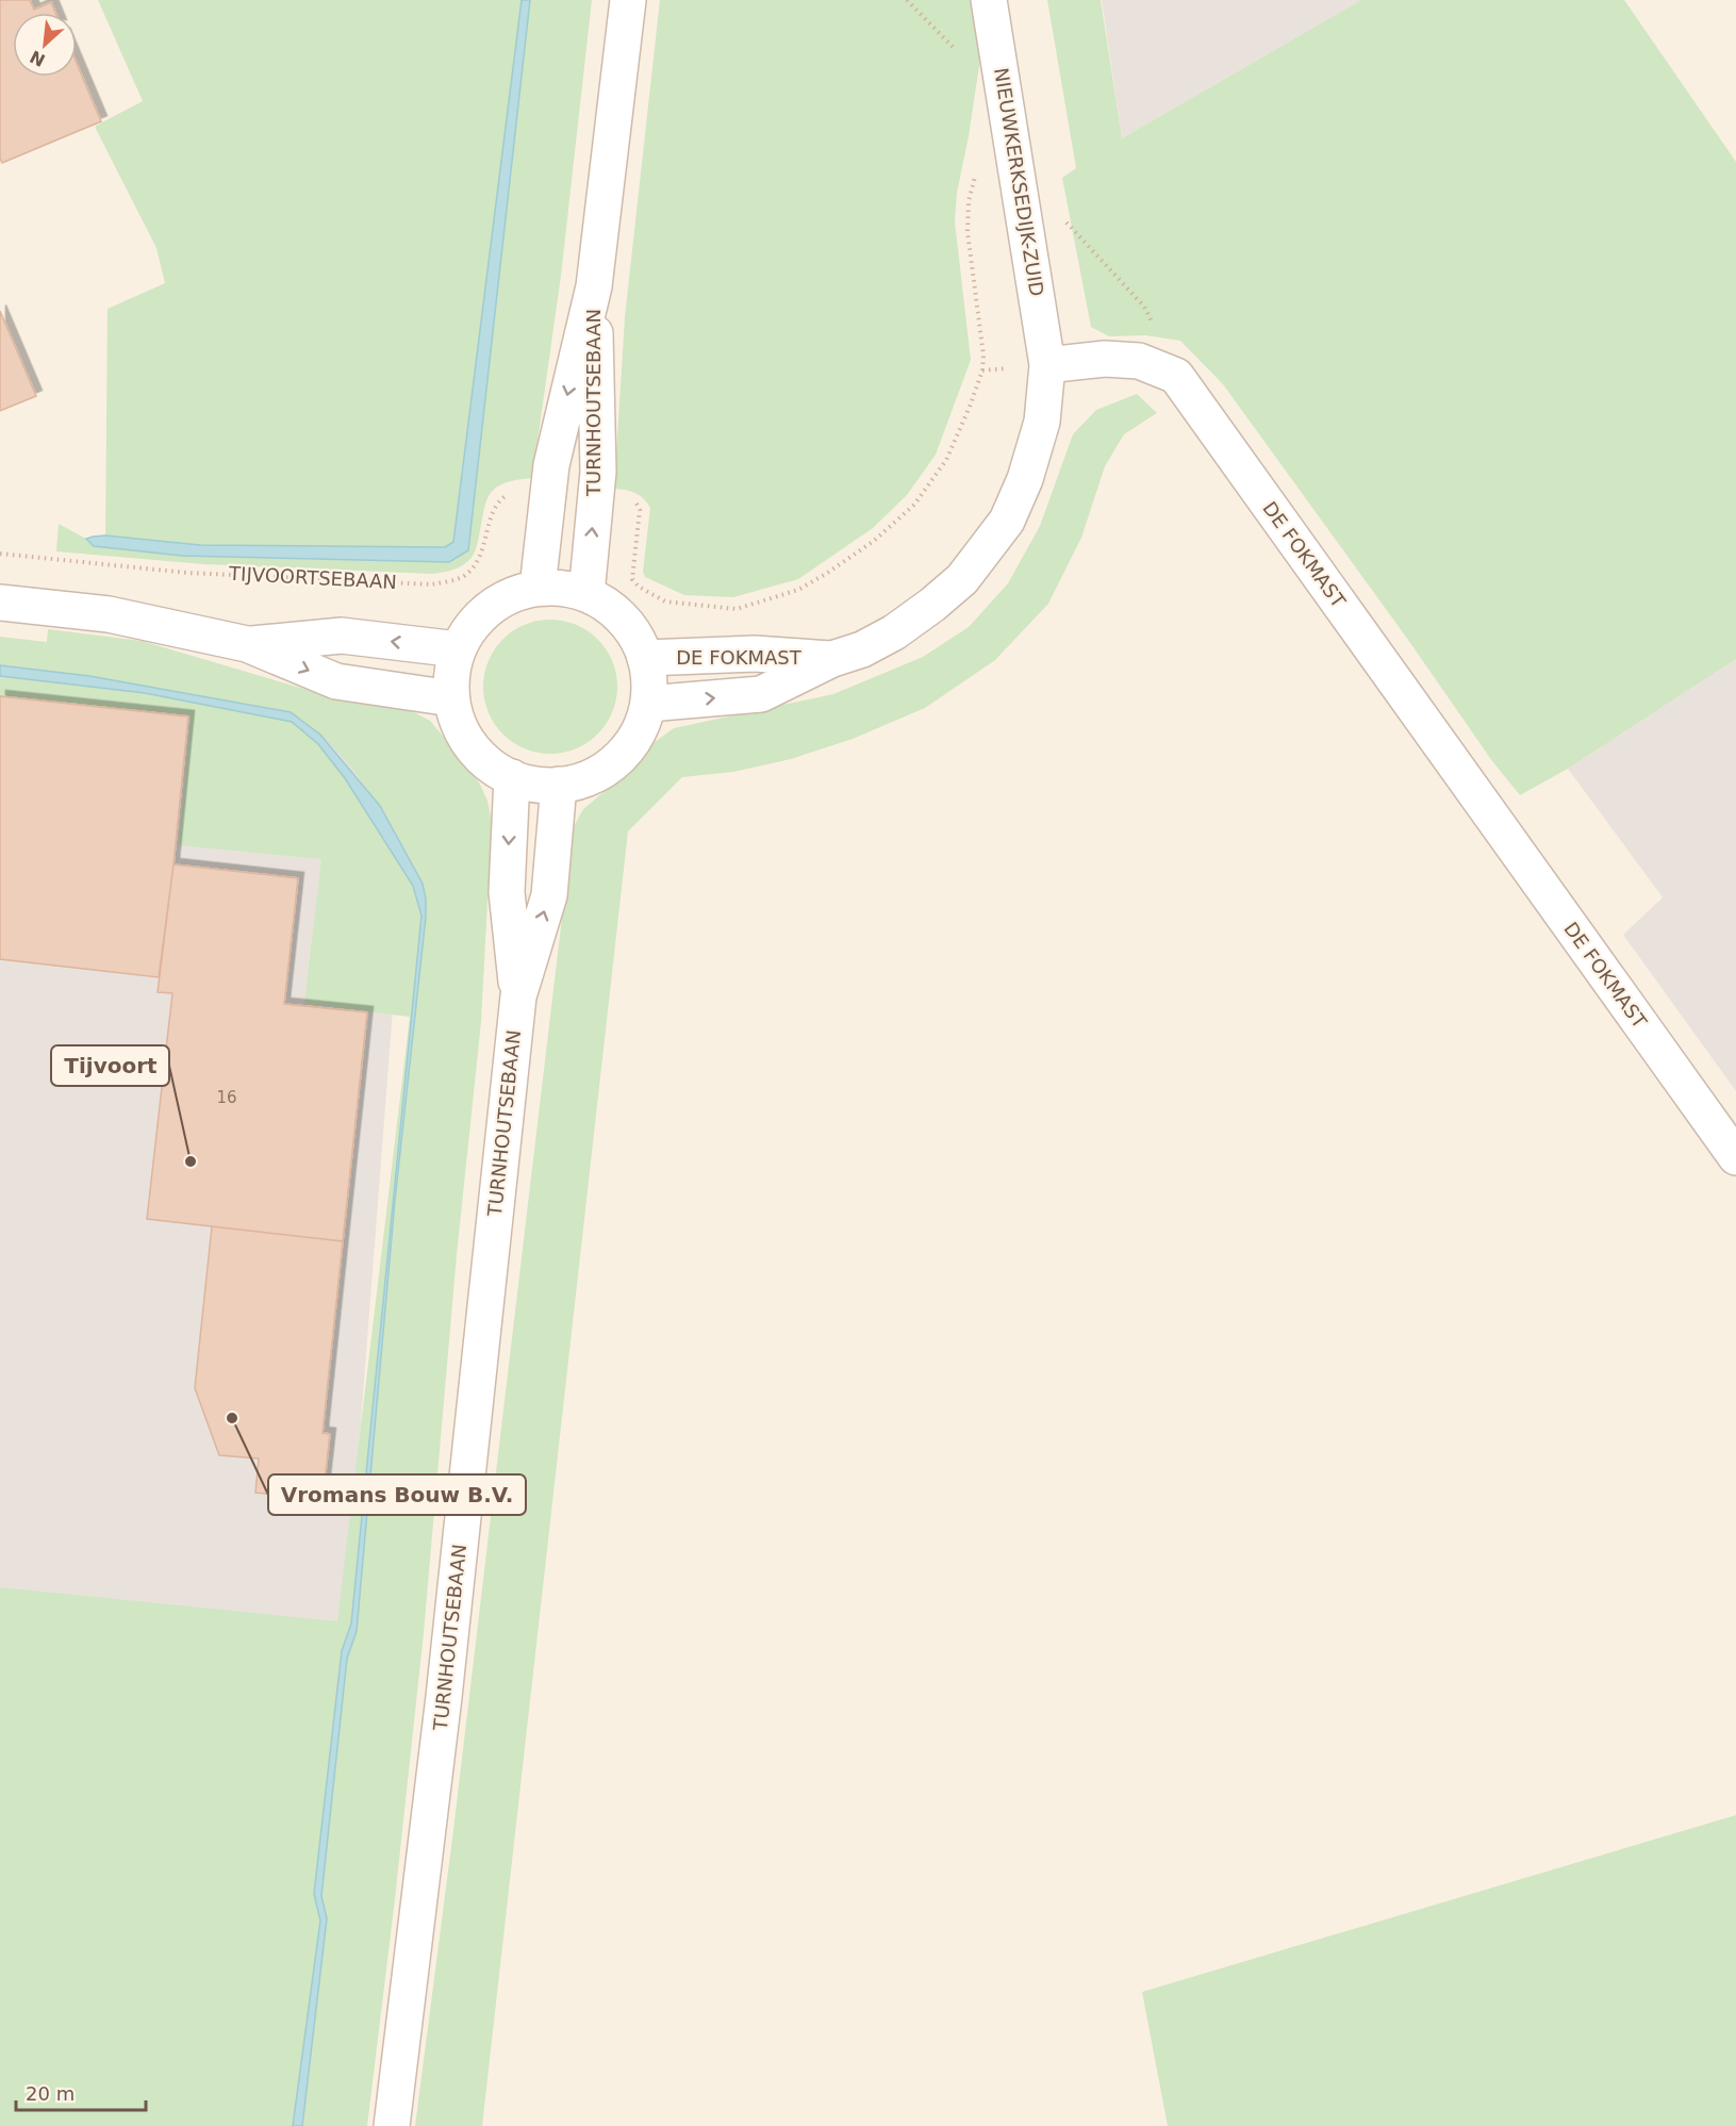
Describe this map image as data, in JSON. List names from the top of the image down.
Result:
{
  "streets": {
    "main road": ["NIEUWKERKSEDIJK-ZUID", "TURNHOUTSEBAAN", "DE FOKMAST"],
    "path": ["TIJVOORTSEBAAN"]
  },
  "crossings": [
    ["NIEUWKERKSEDIJK-ZUID", "DE FOKMAST"],
    ["TURNHOUTSEBAAN", "DE FOKMAST"],
    ["TURNHOUTSEBAAN", "TIJVOORTSEBAAN"]
  ],
  "places": ["Tijvoort", "Vromans Bouw B.V."],
  "house_numbers": ["16"],
  "scale_bar": "20 m",
  "north": "bottom left"
}
